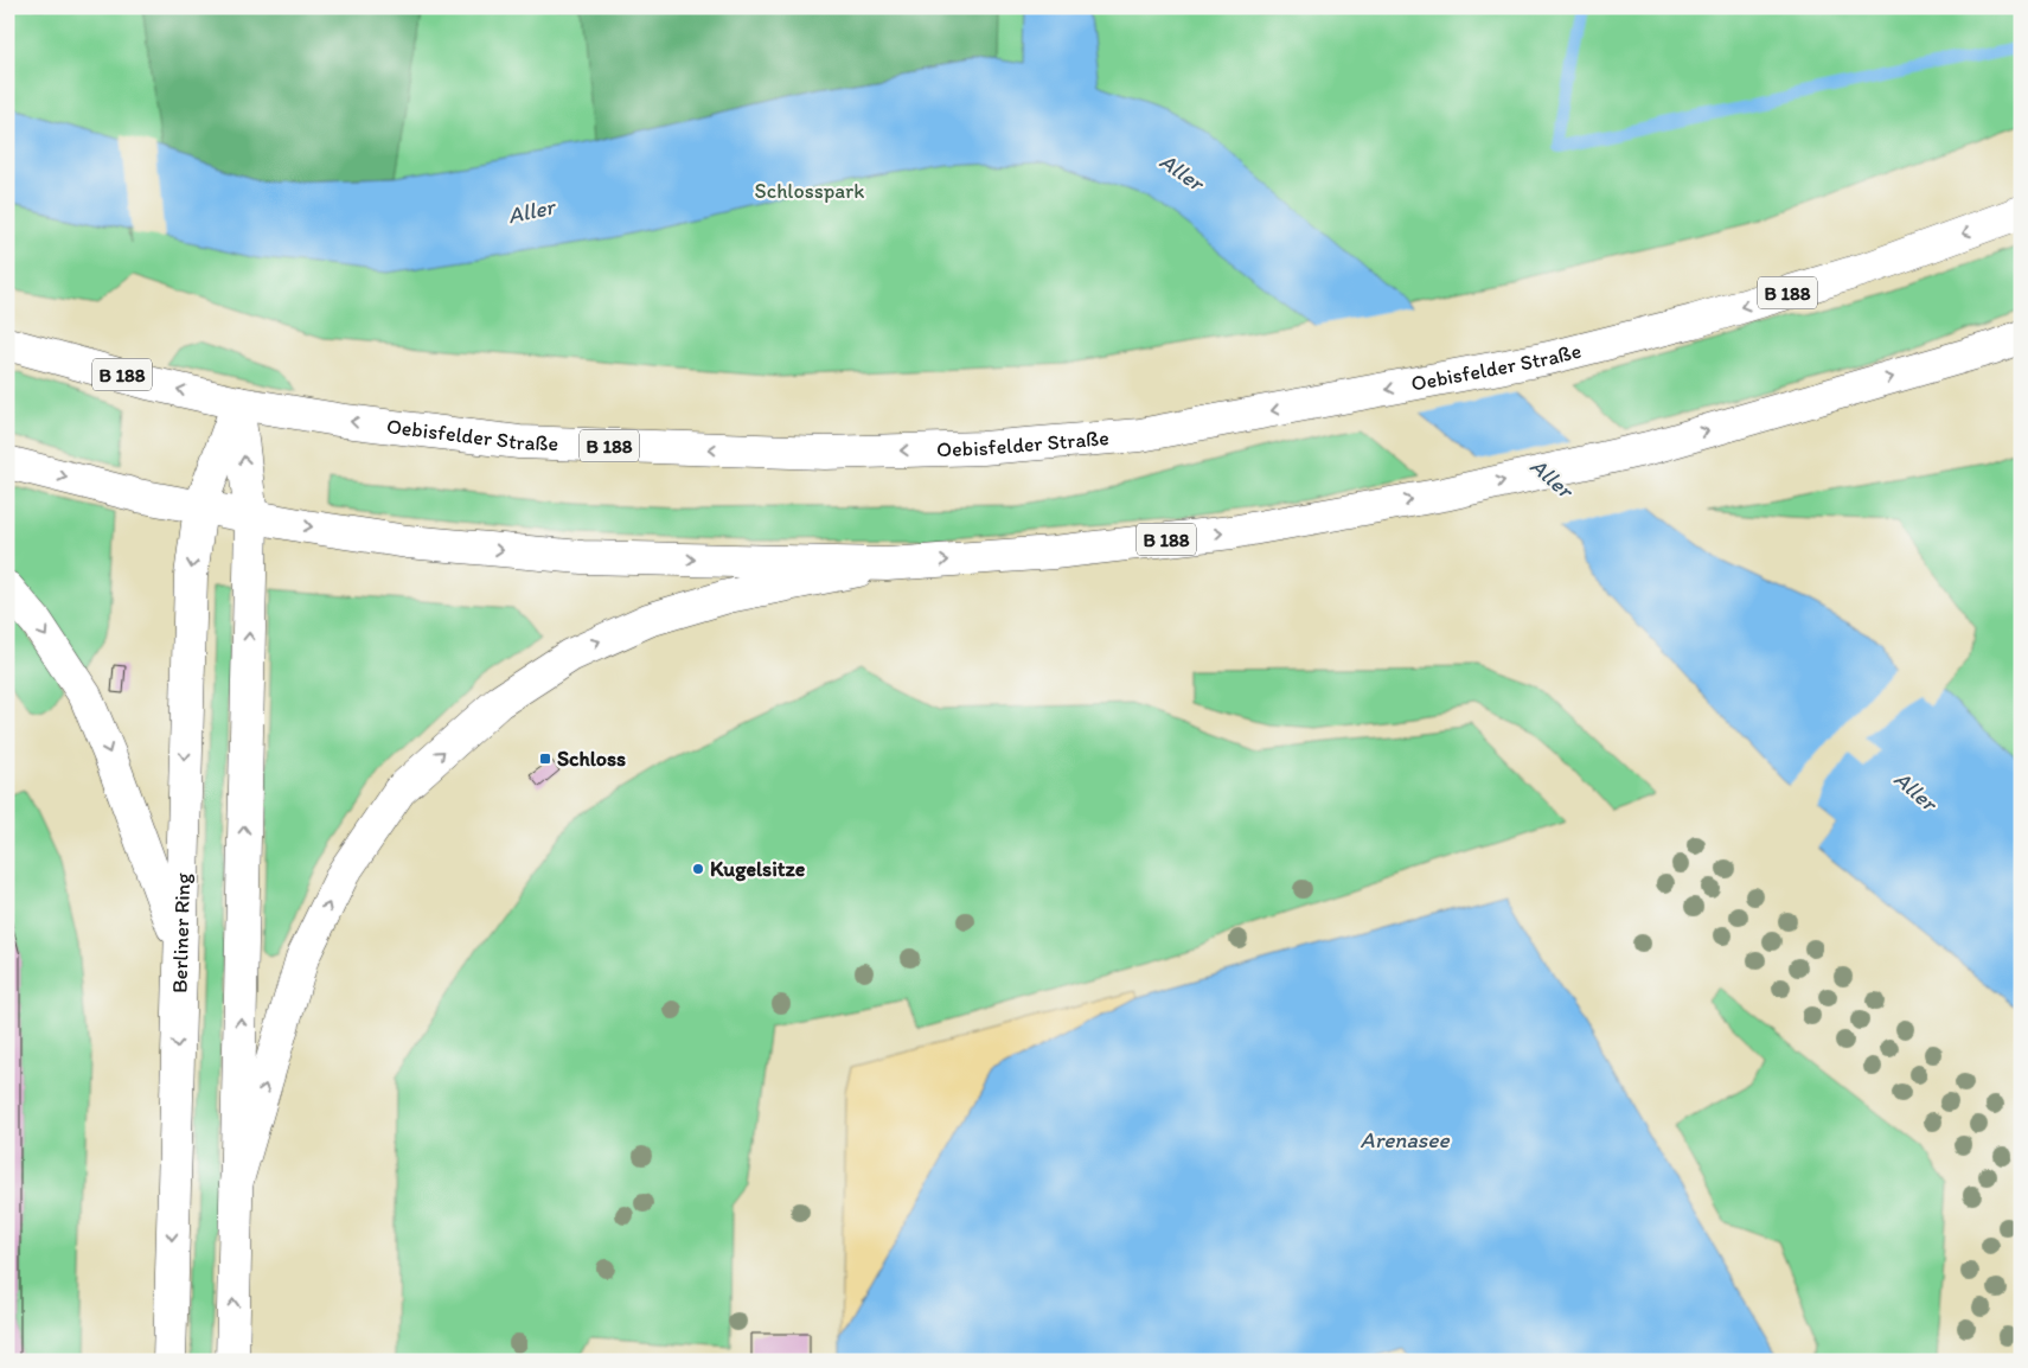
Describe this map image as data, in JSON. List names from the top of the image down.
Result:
{
  "streets": {
    "main road": ["B 188", "Oebisfelder Straße", "Berliner Ring"]
  },
  "crossings": [
    ["B 188", "Berliner Ring"],
    ["Oebisfelder Straße", "Berliner Ring"]
  ],
  "water": ["Aller", "Arenasee"],
  "parks": ["Schlosspark"],
  "places": {
    "transit": ["Schloss"],
    "other": ["Kugelsitze"]
  }
}
